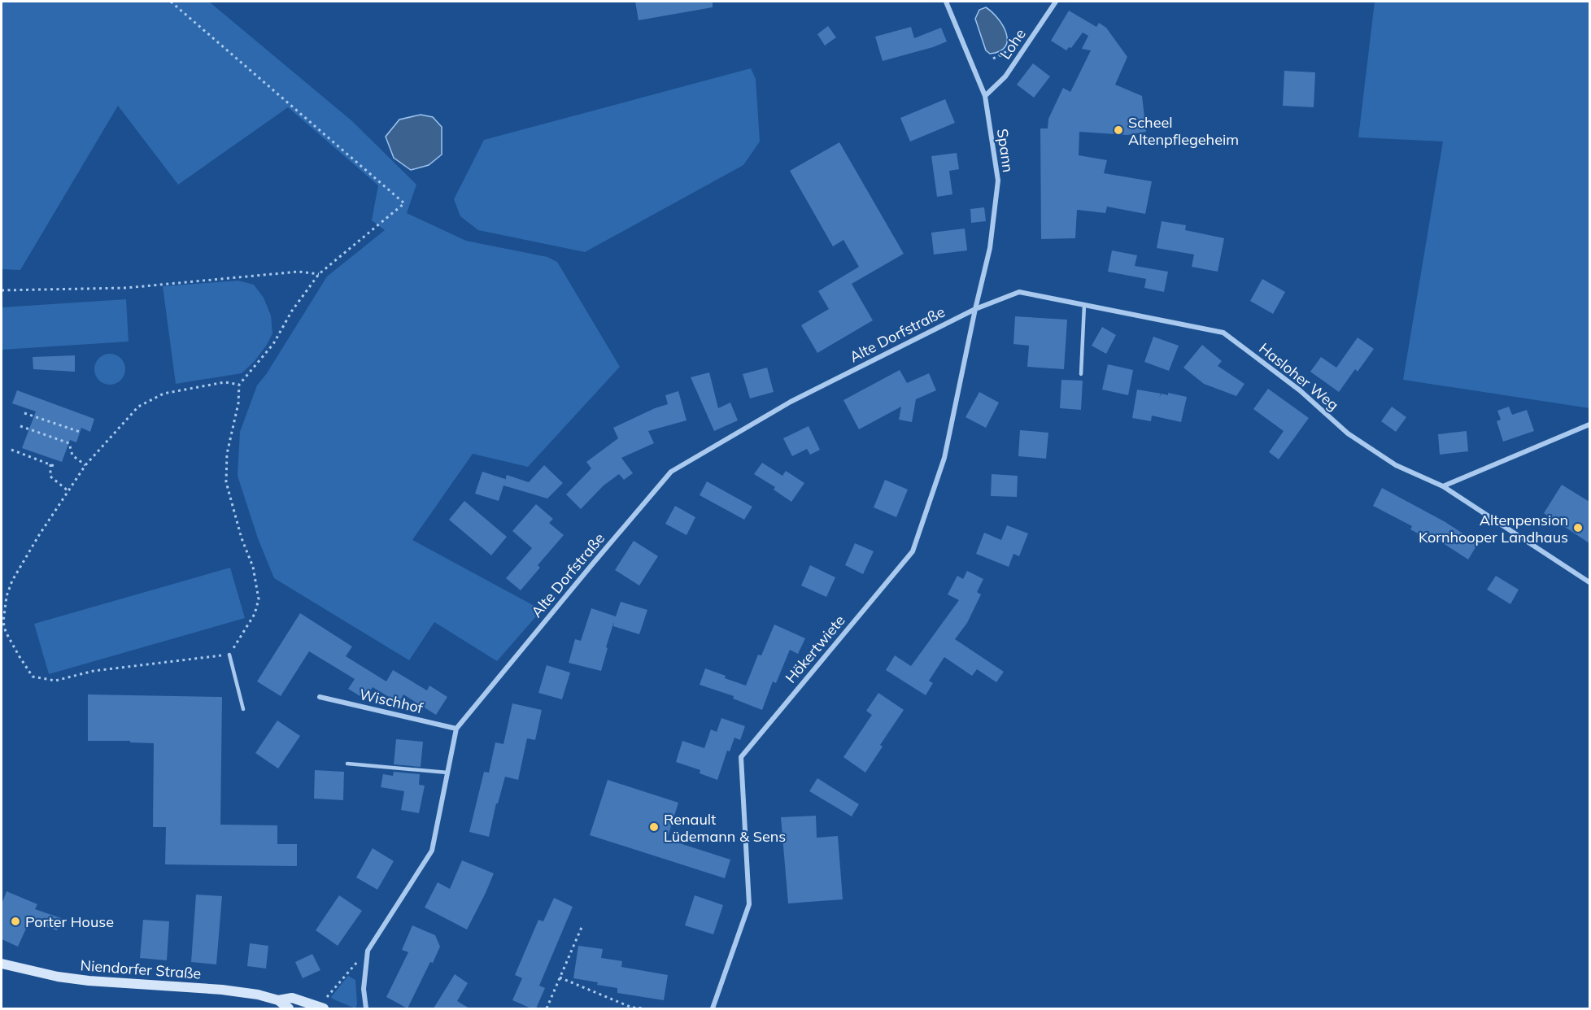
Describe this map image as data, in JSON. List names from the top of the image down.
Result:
{
  "streets": {
    "main road": ["Niendorfer Straße"],
    "street": [
      "Lohe",
      "Spann",
      "Alte Dorfstraße",
      "Hasloher Weg",
      "Hökertwiete",
      "Wischhof"
    ]
  },
  "crossings": [
    ["Lohe", "Spann"],
    ["Spann", "Alte Dorfstraße"],
    ["Spann", "Hasloher Weg"],
    ["Spann", "Hökertwiete"],
    ["Alte Dorfstraße", "Hasloher Weg"],
    ["Alte Dorfstraße", "Hökertwiete"],
    ["Alte Dorfstraße", "Wischhof"],
    ["Hasloher Weg", "Hökertwiete"]
  ],
  "places": [
    "Scheel Altenpflegeheim",
    "Altenpension Kornhooper Landhaus",
    "Renault Lüdemann & Sens",
    "Porter House"
  ]
}
